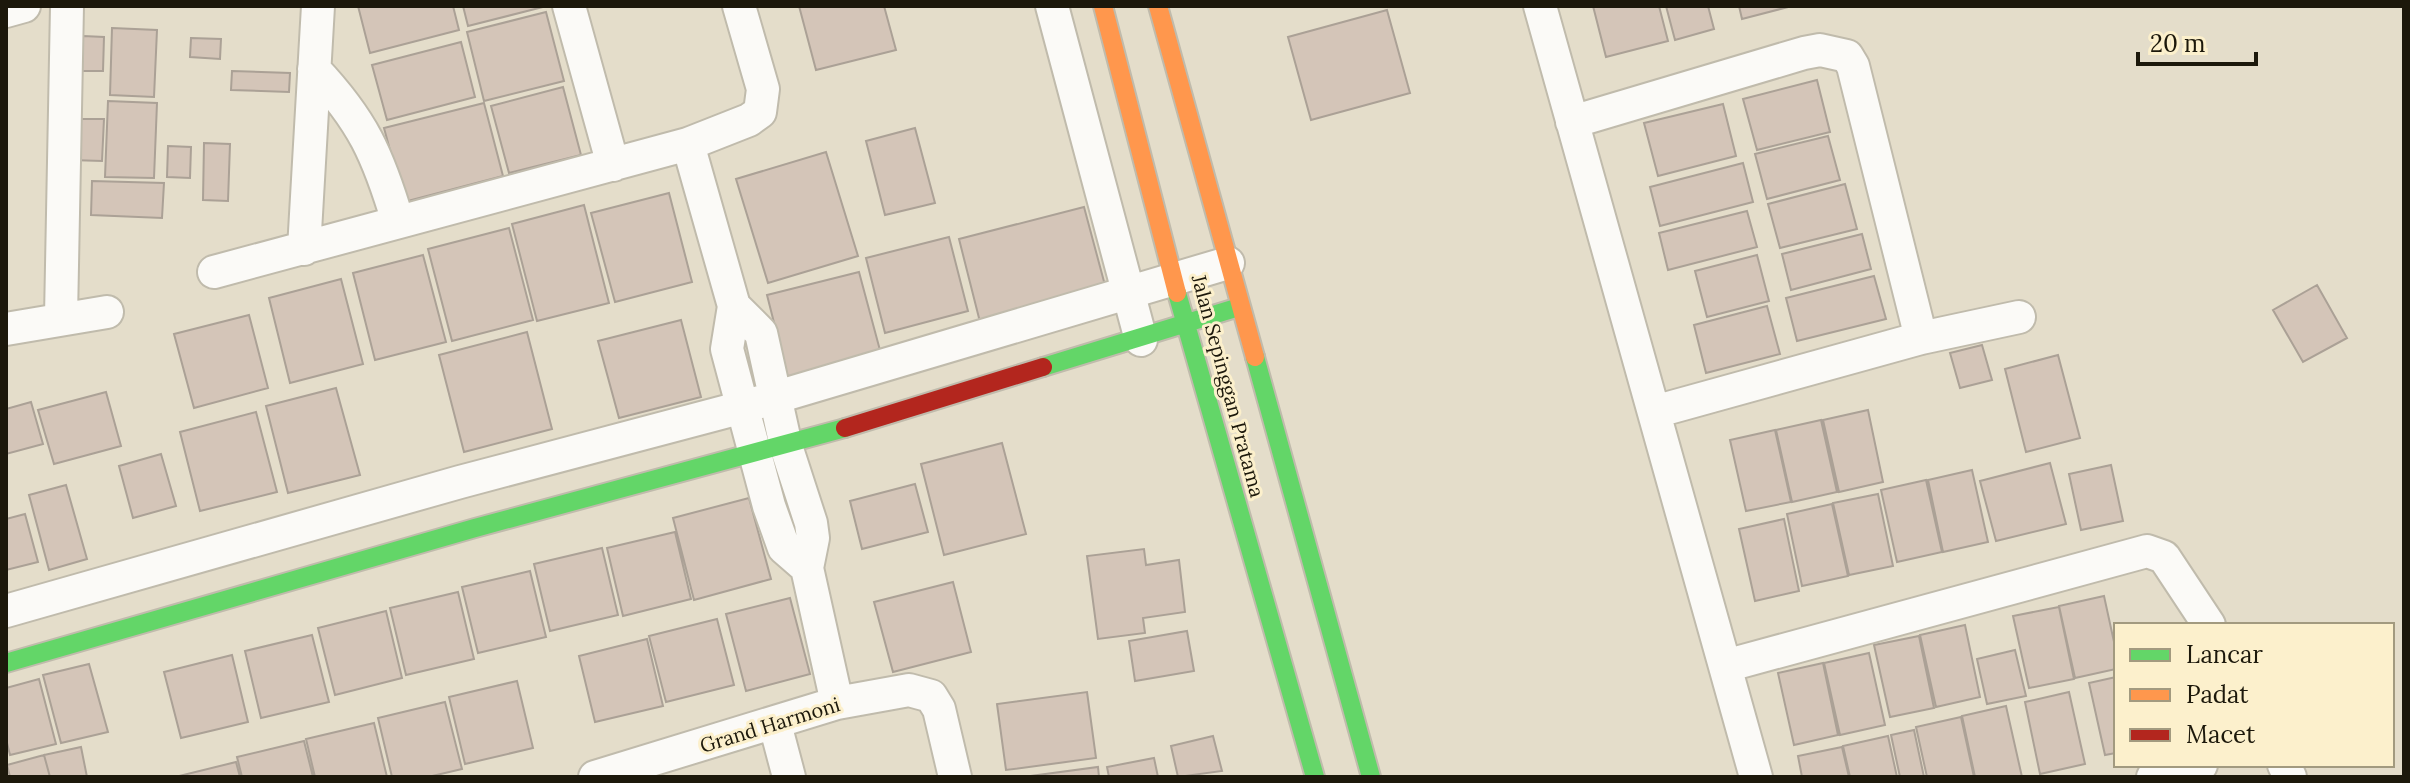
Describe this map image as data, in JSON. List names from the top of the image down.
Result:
{
  "streets": {
    "street": ["Jalan Sepinggan Pratama", "Grand Harmoni"]
  },
  "legend": ["Lancar", "Padat", "Macet"],
  "scale_bar": "20 m"
}
